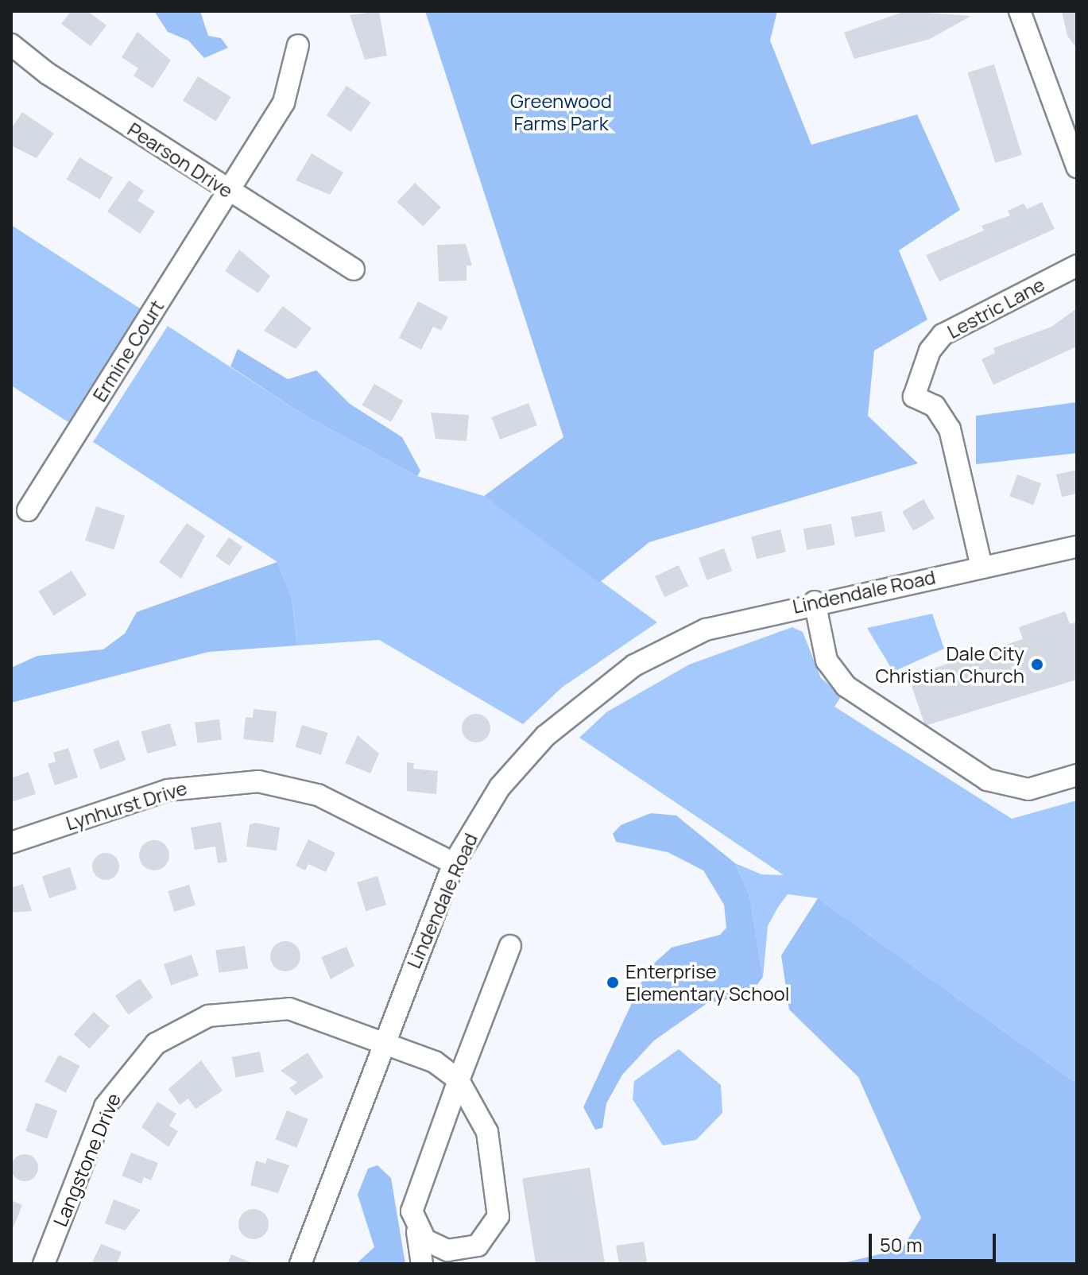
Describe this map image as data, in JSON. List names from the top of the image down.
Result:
{
  "streets": {
    "street": [
      "Pearson Drive",
      "Lestric Lane",
      "Ermine Court",
      "Lindendale Road",
      "Lynhurst Drive",
      "Langstone Drive"
    ]
  },
  "crossings": [
    ["Pearson Drive", "Ermine Court"],
    ["Lestric Lane", "Lindendale Road"],
    ["Lindendale Road", "Lynhurst Drive"],
    ["Lindendale Road", "Langstone Drive"]
  ],
  "parks": ["Greenwood Farms Park"],
  "places": ["Dale City Christian Church", "Enterprise Elementary School"],
  "scale_bar": "50 m"
}
